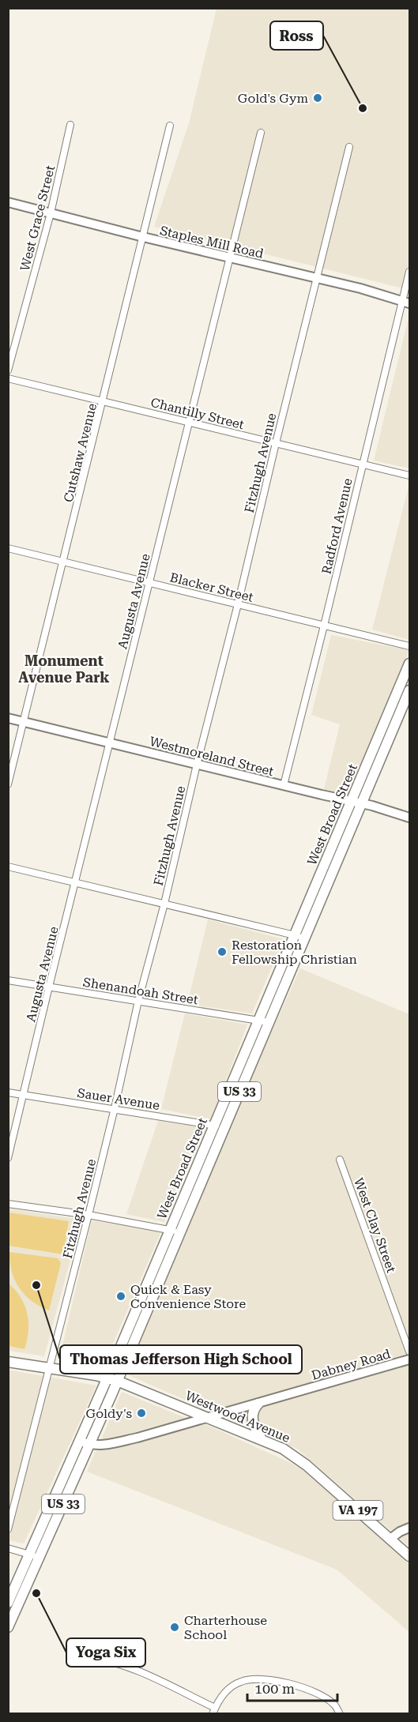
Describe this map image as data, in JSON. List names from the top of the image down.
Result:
{
  "streets": {
    "main road": [
      "West Broad Street",
      "US 33",
      "Westwood Avenue",
      "VA 197"
    ],
    "street": [
      "West Grace Street",
      "Staples Mill Road",
      "Chantilly Street",
      "Cutshaw Avenue",
      "Fitzhugh Avenue",
      "Radford Avenue",
      "Blacker Street",
      "Augusta Avenue",
      "Westmoreland Street",
      "Shenandoah Street",
      "Sauer Avenue",
      "West Clay Street",
      "Dabney Road"
    ]
  },
  "crossings": [
    ["West Grace Street", "Staples Mill Road"],
    ["Staples Mill Road", "Cutshaw Avenue"],
    ["Staples Mill Road", "Fitzhugh Avenue"],
    ["Staples Mill Road", "Radford Avenue"],
    ["Staples Mill Road", "Augusta Avenue"],
    ["Chantilly Street", "Cutshaw Avenue"],
    ["Chantilly Street", "Fitzhugh Avenue"],
    ["Chantilly Street", "Radford Avenue"],
    ["Chantilly Street", "Augusta Avenue"],
    ["Cutshaw Avenue", "Blacker Street"],
    ["Cutshaw Avenue", "Westmoreland Street"],
    ["Fitzhugh Avenue", "Blacker Street"],
    ["Fitzhugh Avenue", "Westmoreland Street"],
    ["Fitzhugh Avenue", "Shenandoah Street"],
    ["Fitzhugh Avenue", "Sauer Avenue"],
    ["Fitzhugh Avenue", "VA 197"],
    ["Radford Avenue", "Blacker Street"],
    ["Radford Avenue", "Westmoreland Street"],
    ["Blacker Street", "Augusta Avenue"],
    ["Augusta Avenue", "Westmoreland Street"],
    ["Augusta Avenue", "Shenandoah Street"],
    ["Augusta Avenue", "Sauer Avenue"],
    ["Westmoreland Street", "West Broad Street"],
    ["West Broad Street", "Shenandoah Street"],
    ["West Broad Street", "Sauer Avenue"],
    ["West Broad Street", "Dabney Road"],
    ["West Broad Street", "Westwood Avenue"],
    ["West Broad Street", "VA 197"],
    ["Dabney Road", "Westwood Avenue"],
    ["Westwood Avenue", "VA 197"]
  ],
  "districts": ["Monument Avenue Park"],
  "places": [
    "Gold's Gym",
    "Ross",
    "Restoration Fellowship Christian",
    "Thomas Jefferson High School",
    "Quick & Easy Convenience Store",
    "Goldy's",
    "Yoga Six",
    "Charterhouse School"
  ],
  "scale_bar": "100 m"
}
